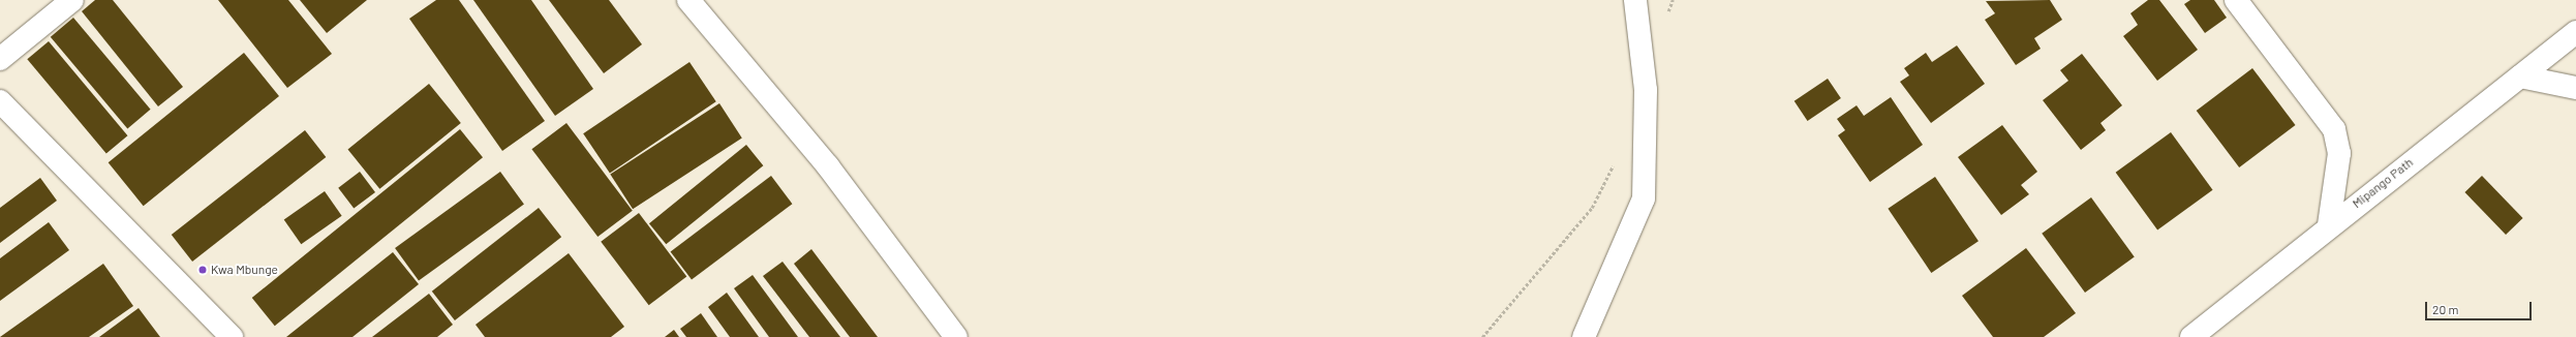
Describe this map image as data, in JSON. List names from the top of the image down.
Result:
{
  "streets": {
    "street": ["Mipango Path"]
  },
  "places": ["Kwa Mbunge"],
  "scale_bar": "20 m"
}
